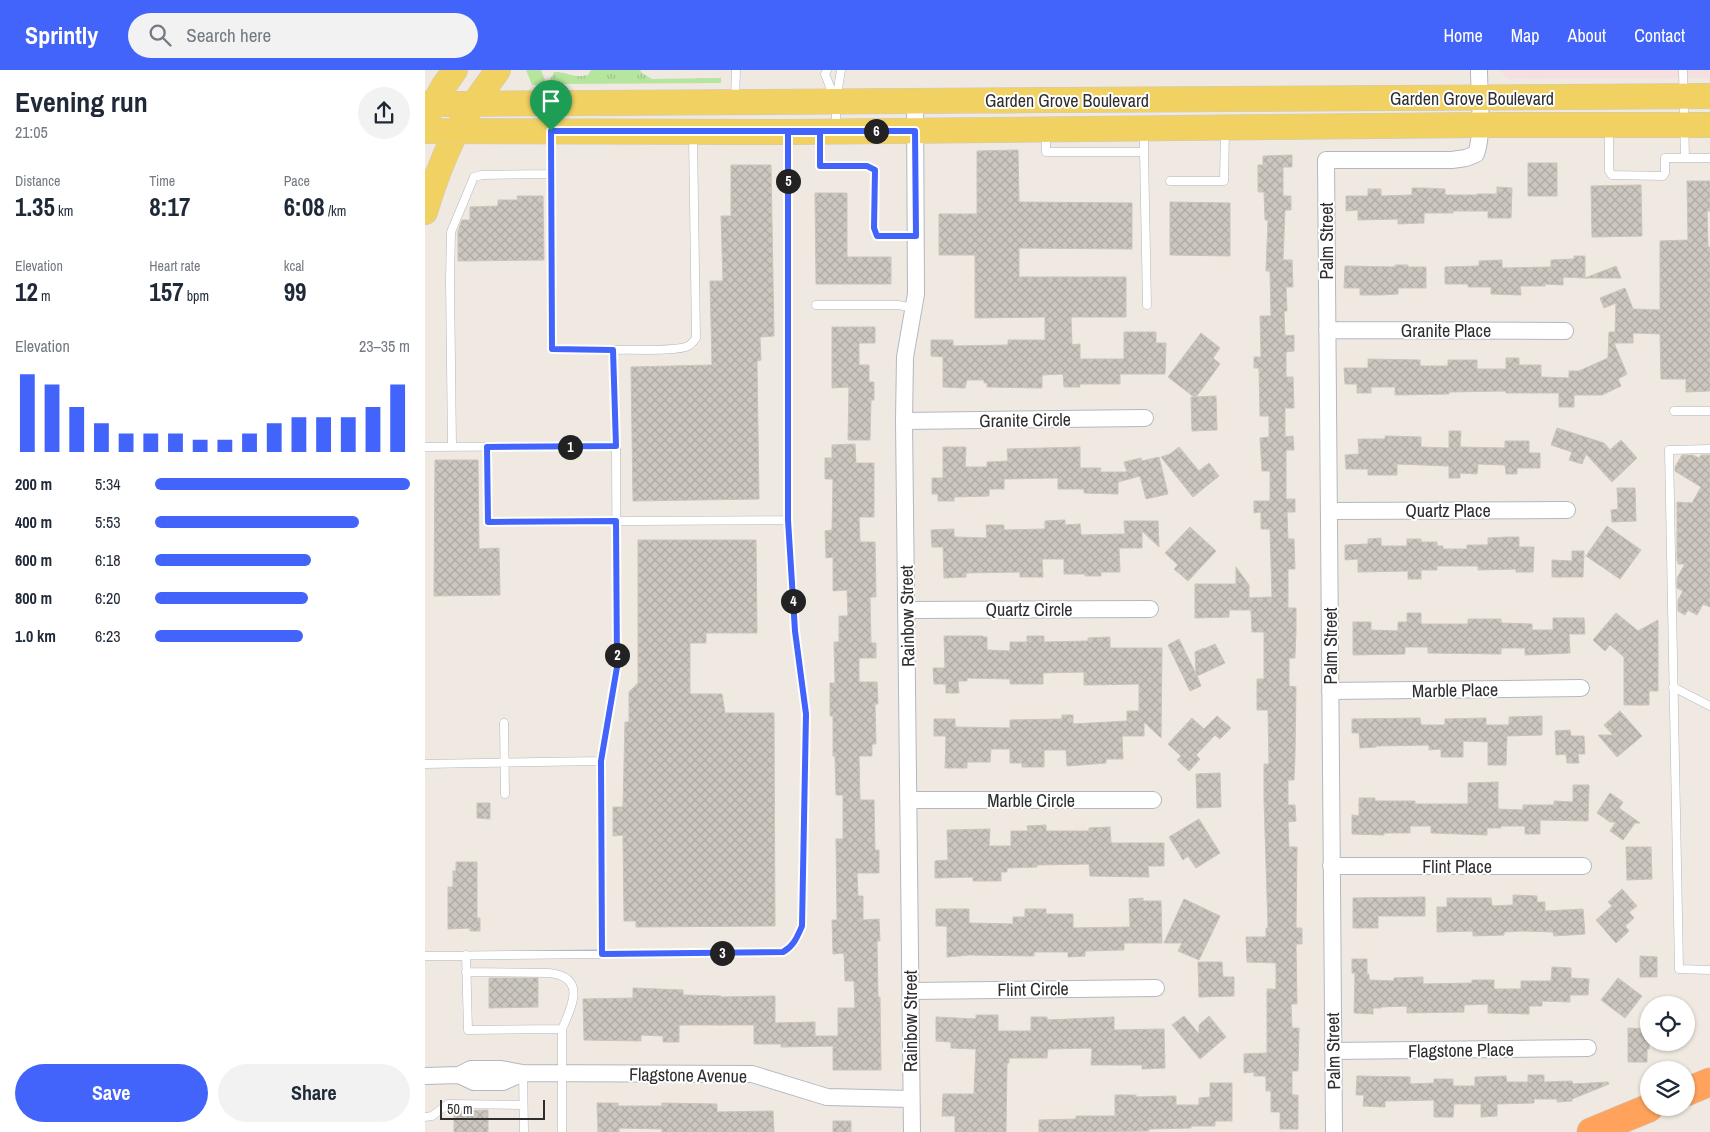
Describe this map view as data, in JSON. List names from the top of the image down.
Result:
{
  "streets": {
    "main road": ["Garden Grove Boulevard"],
    "street": [
      "Palm Street",
      "Granite Place",
      "Granite Circle",
      "Quartz Place",
      "Quartz Circle",
      "Rainbow Street",
      "Marble Place",
      "Marble Circle",
      "Flint Place",
      "Flint Circle",
      "Flagstone Place",
      "Flagstone Avenue"
    ]
  },
  "crossings": [
    ["Garden Grove Boulevard", "Palm Street"],
    ["Garden Grove Boulevard", "Rainbow Street"],
    ["Palm Street", "Granite Place"],
    ["Palm Street", "Quartz Place"],
    ["Palm Street", "Marble Place"],
    ["Palm Street", "Flint Place"],
    ["Palm Street", "Flagstone Place"],
    ["Granite Circle", "Rainbow Street"],
    ["Quartz Circle", "Rainbow Street"],
    ["Rainbow Street", "Marble Circle"],
    ["Rainbow Street", "Flint Circle"],
    ["Rainbow Street", "Flagstone Avenue"]
  ],
  "scale_bar": "50 m",
  "page": {
    "header": "Sprintly",
    "search": "Search here",
    "nav": [
      "Home",
      "Map",
      "About",
      "Contact"
    ],
    "heading": ["Evening run", "21:05"],
    "pins": [
      "6",
      "5",
      "1",
      "4",
      "2",
      "3"
    ],
    "stats": [
      ["Distance", "1.35 km"],
      ["Time", "8:17"],
      ["Pace", "6:08 /km"],
      ["Elevation", "12 m"],
      ["Heart rate", "157 bpm"],
      ["kcal", "99"]
    ],
    "chart": ["Elevation", "23–35 m"],
    "list": [
      {
        "name": "200 m",
        "note": "5:34"
      },
      {
        "name": "400 m",
        "note": "5:53"
      },
      {
        "name": "600 m",
        "note": "6:18"
      },
      {
        "name": "800 m",
        "note": "6:20"
      },
      {
        "name": "1.0 km",
        "note": "6:23"
      }
    ],
    "buttons": ["Save", "Share"],
    "scale": "50 m"
  }
}
